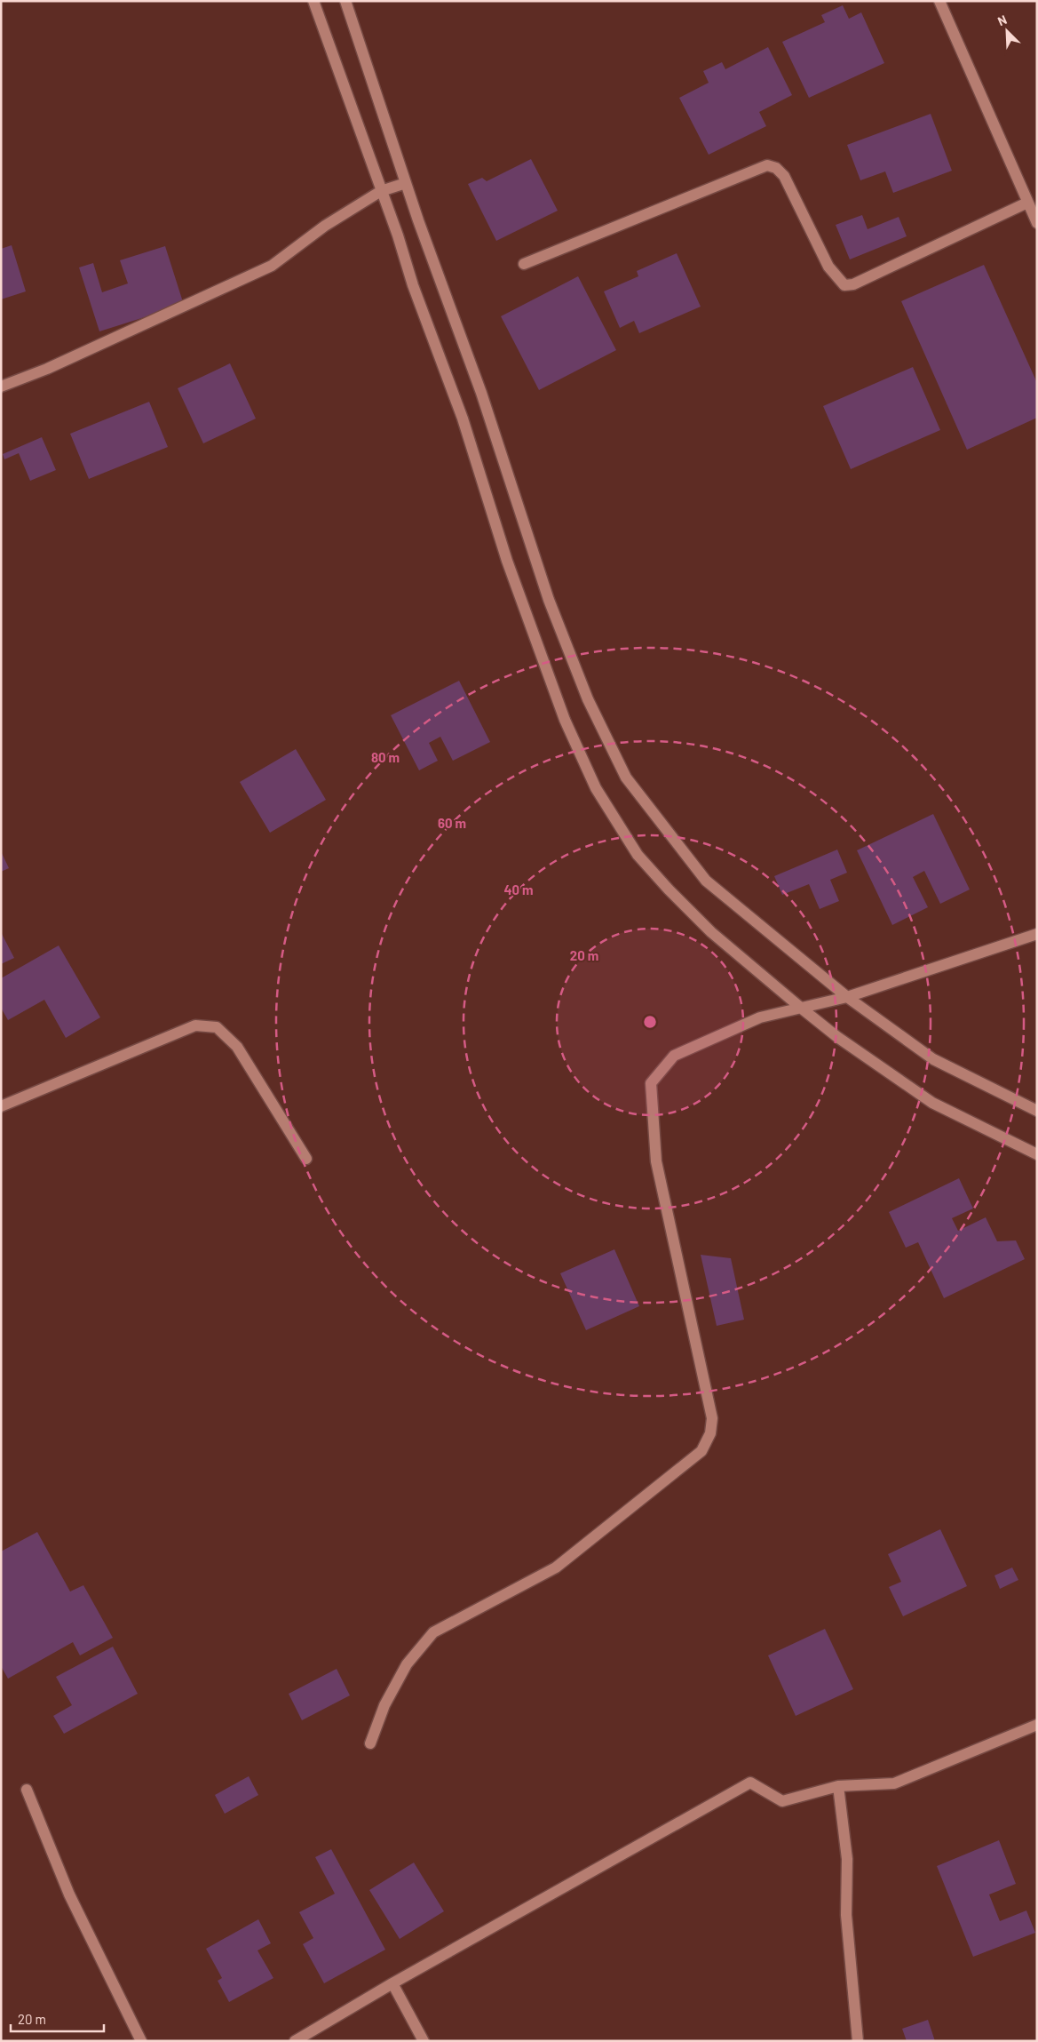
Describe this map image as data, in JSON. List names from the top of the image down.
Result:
{
  "scale_bar": "20 m",
  "north": "top left",
  "rings": [
    "80 m",
    "60 m",
    "40 m",
    "20 m"
  ]
}
